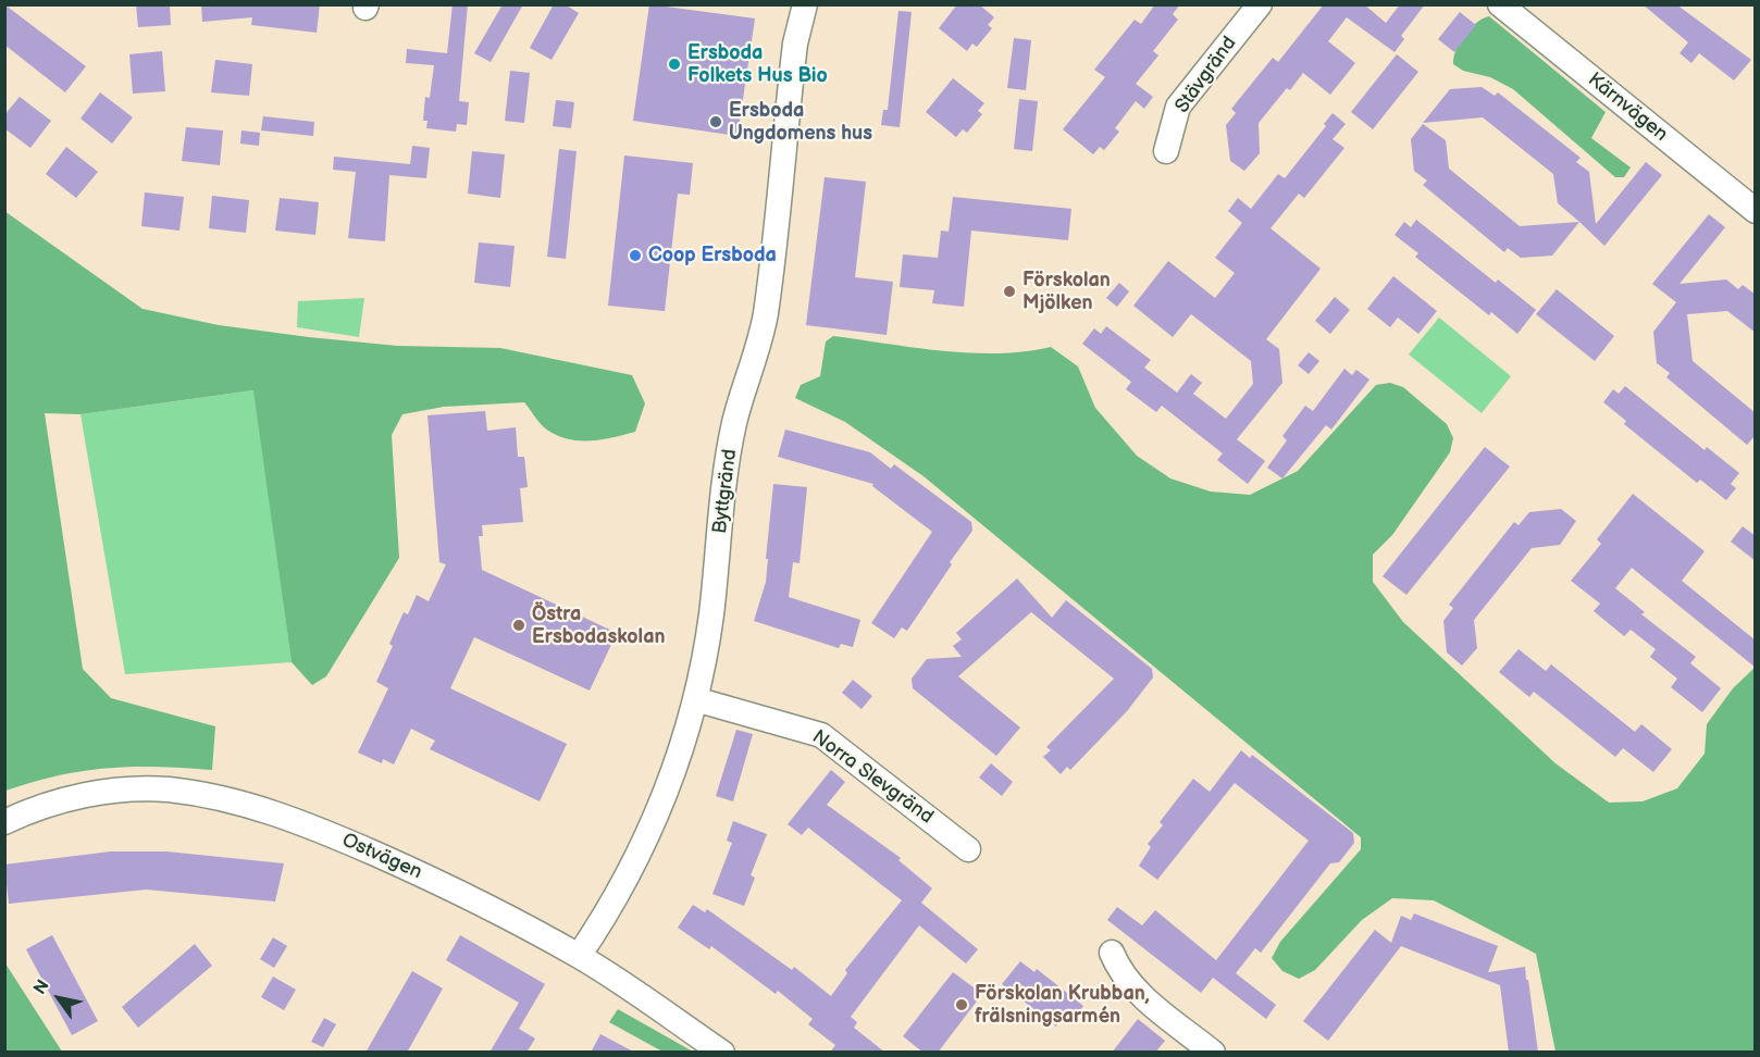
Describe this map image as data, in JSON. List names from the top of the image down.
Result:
{
  "streets": {
    "street": [
      "Stävgränd",
      "Kärnvägen",
      "Byttgränd",
      "Norra Slevgränd",
      "Ostvägen"
    ]
  },
  "crossings": [
    ["Byttgränd", "Norra Slevgränd"],
    ["Byttgränd", "Ostvägen"]
  ],
  "places": [
    "Ersboda Folkets Hus Bio",
    "Ersboda Ungdomens hus",
    "Coop Ersboda",
    "Förskolan Mjölken",
    "Östra Ersbodaskolan",
    "Förskolan Krubban, frälsningsarmén"
  ],
  "north": "top left"
}
